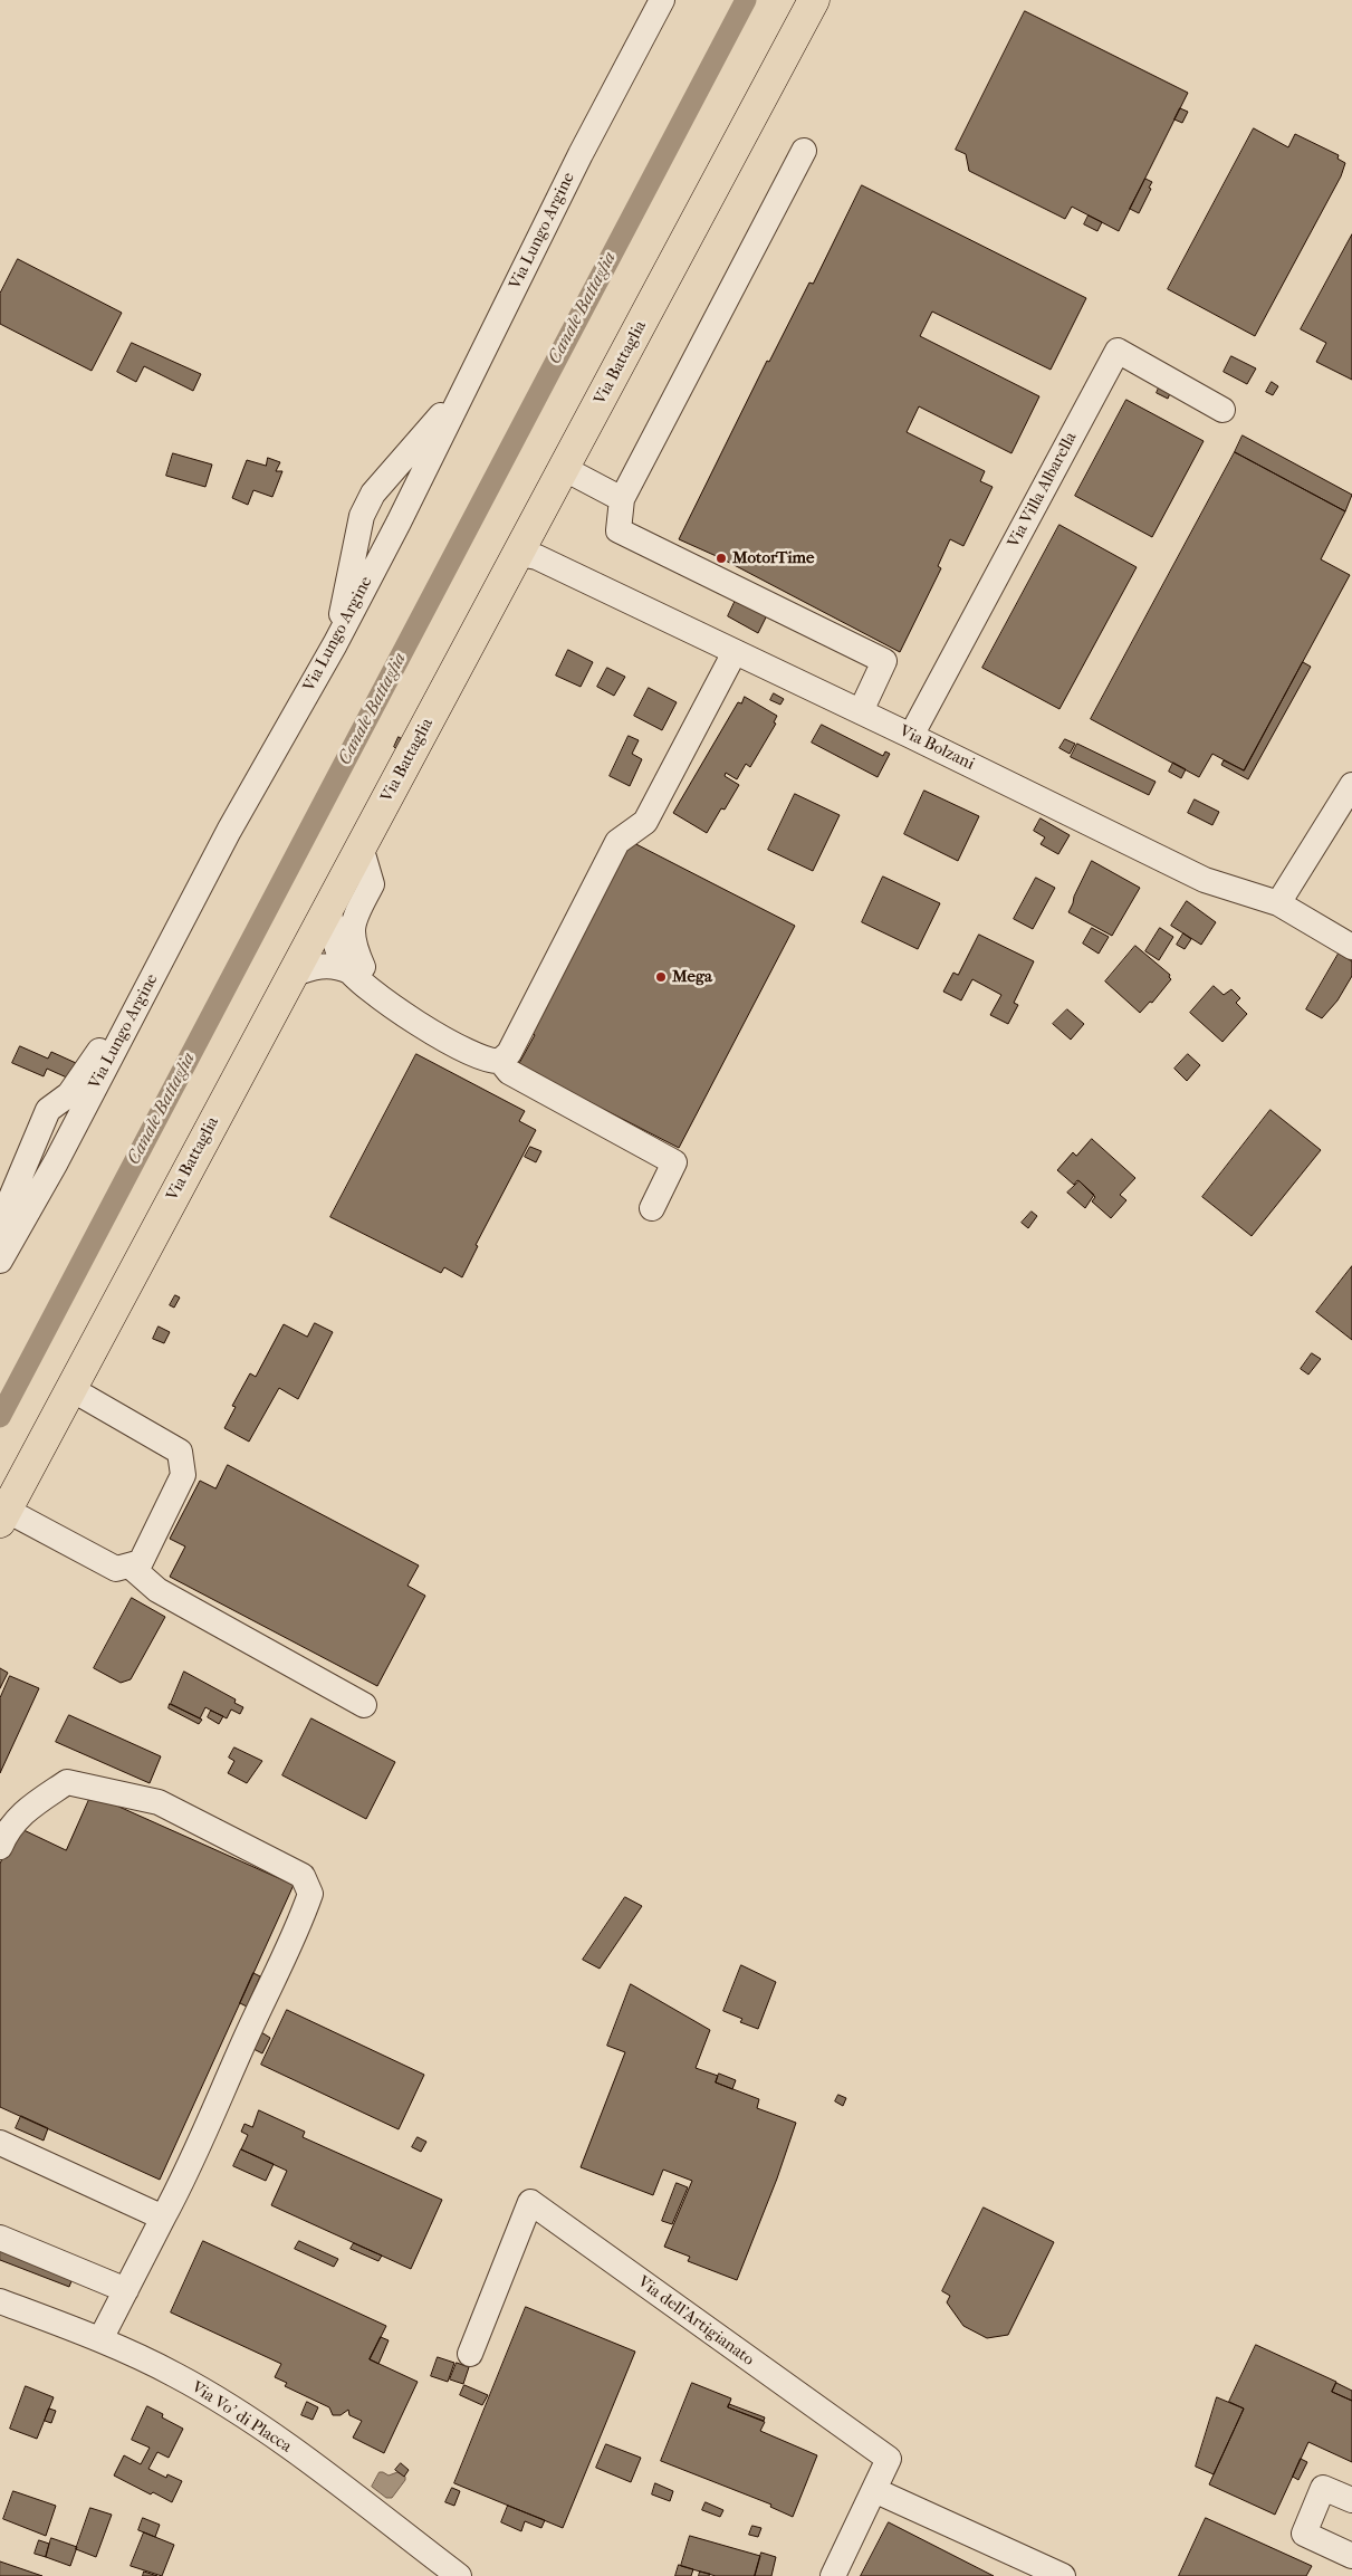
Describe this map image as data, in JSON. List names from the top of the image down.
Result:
{
  "streets": {
    "main road": ["Via Battaglia"],
    "street": [
      "Via Lungo Argine",
      "Via Villa Albarella",
      "Via Bolzani",
      "Via dell'Artigianato",
      "Via Vo' di Placca"
    ]
  },
  "crossings": [
    ["Via Battaglia", "Via Bolzani"],
    ["Via Villa Albarella", "Via Bolzani"]
  ],
  "water": ["Canale Battaglia"],
  "places": ["MotorTime", "Mega"]
}
